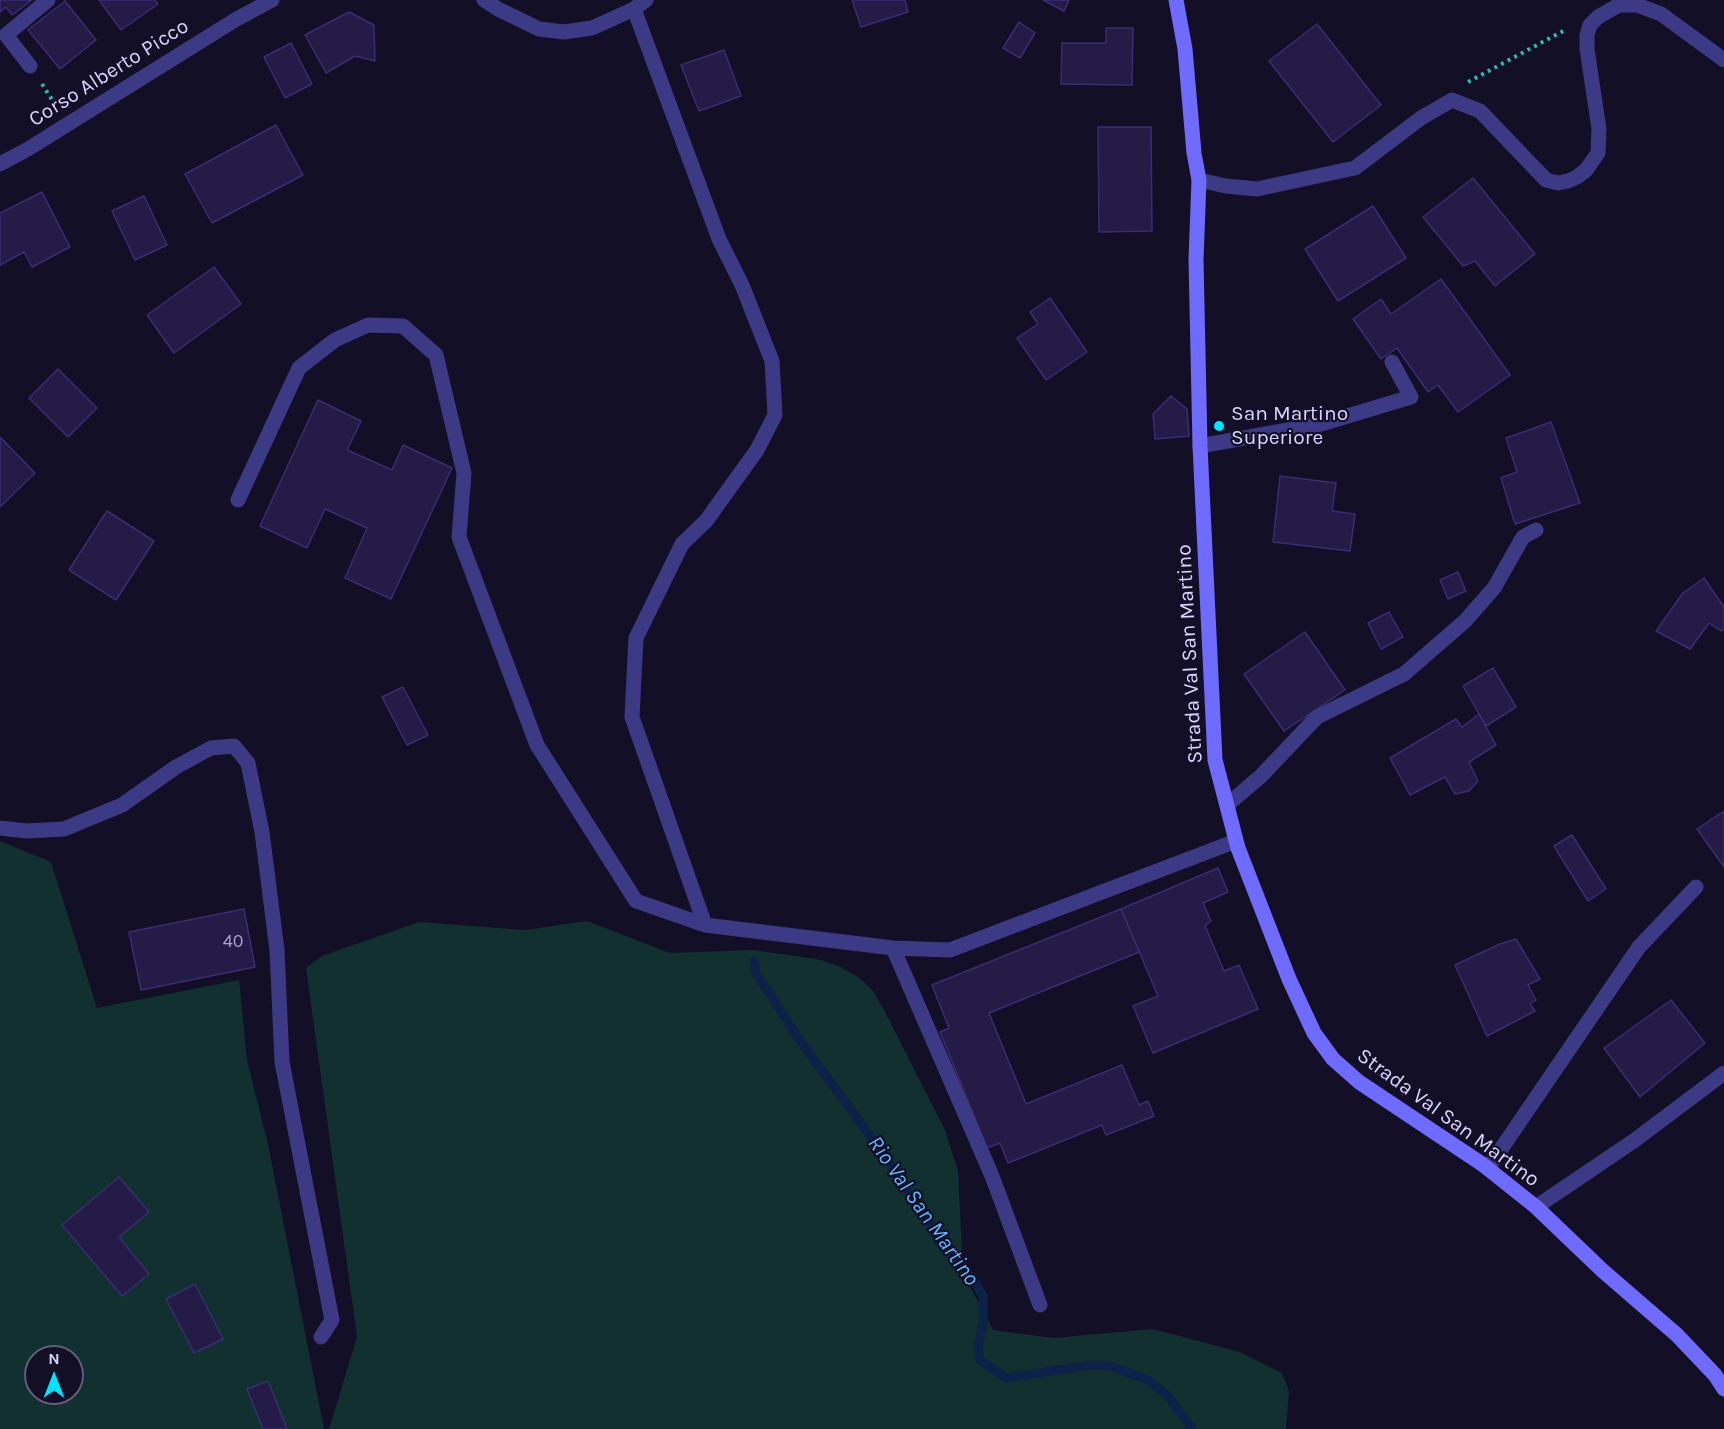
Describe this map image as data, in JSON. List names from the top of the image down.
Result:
{
  "streets": {
    "street": ["Corso Alberto Picco", "Strada Val San Martino"]
  },
  "water": ["Rio Val San Martino"],
  "places": ["San Martino Superiore"],
  "house_numbers": ["40"],
  "north": "top"
}
